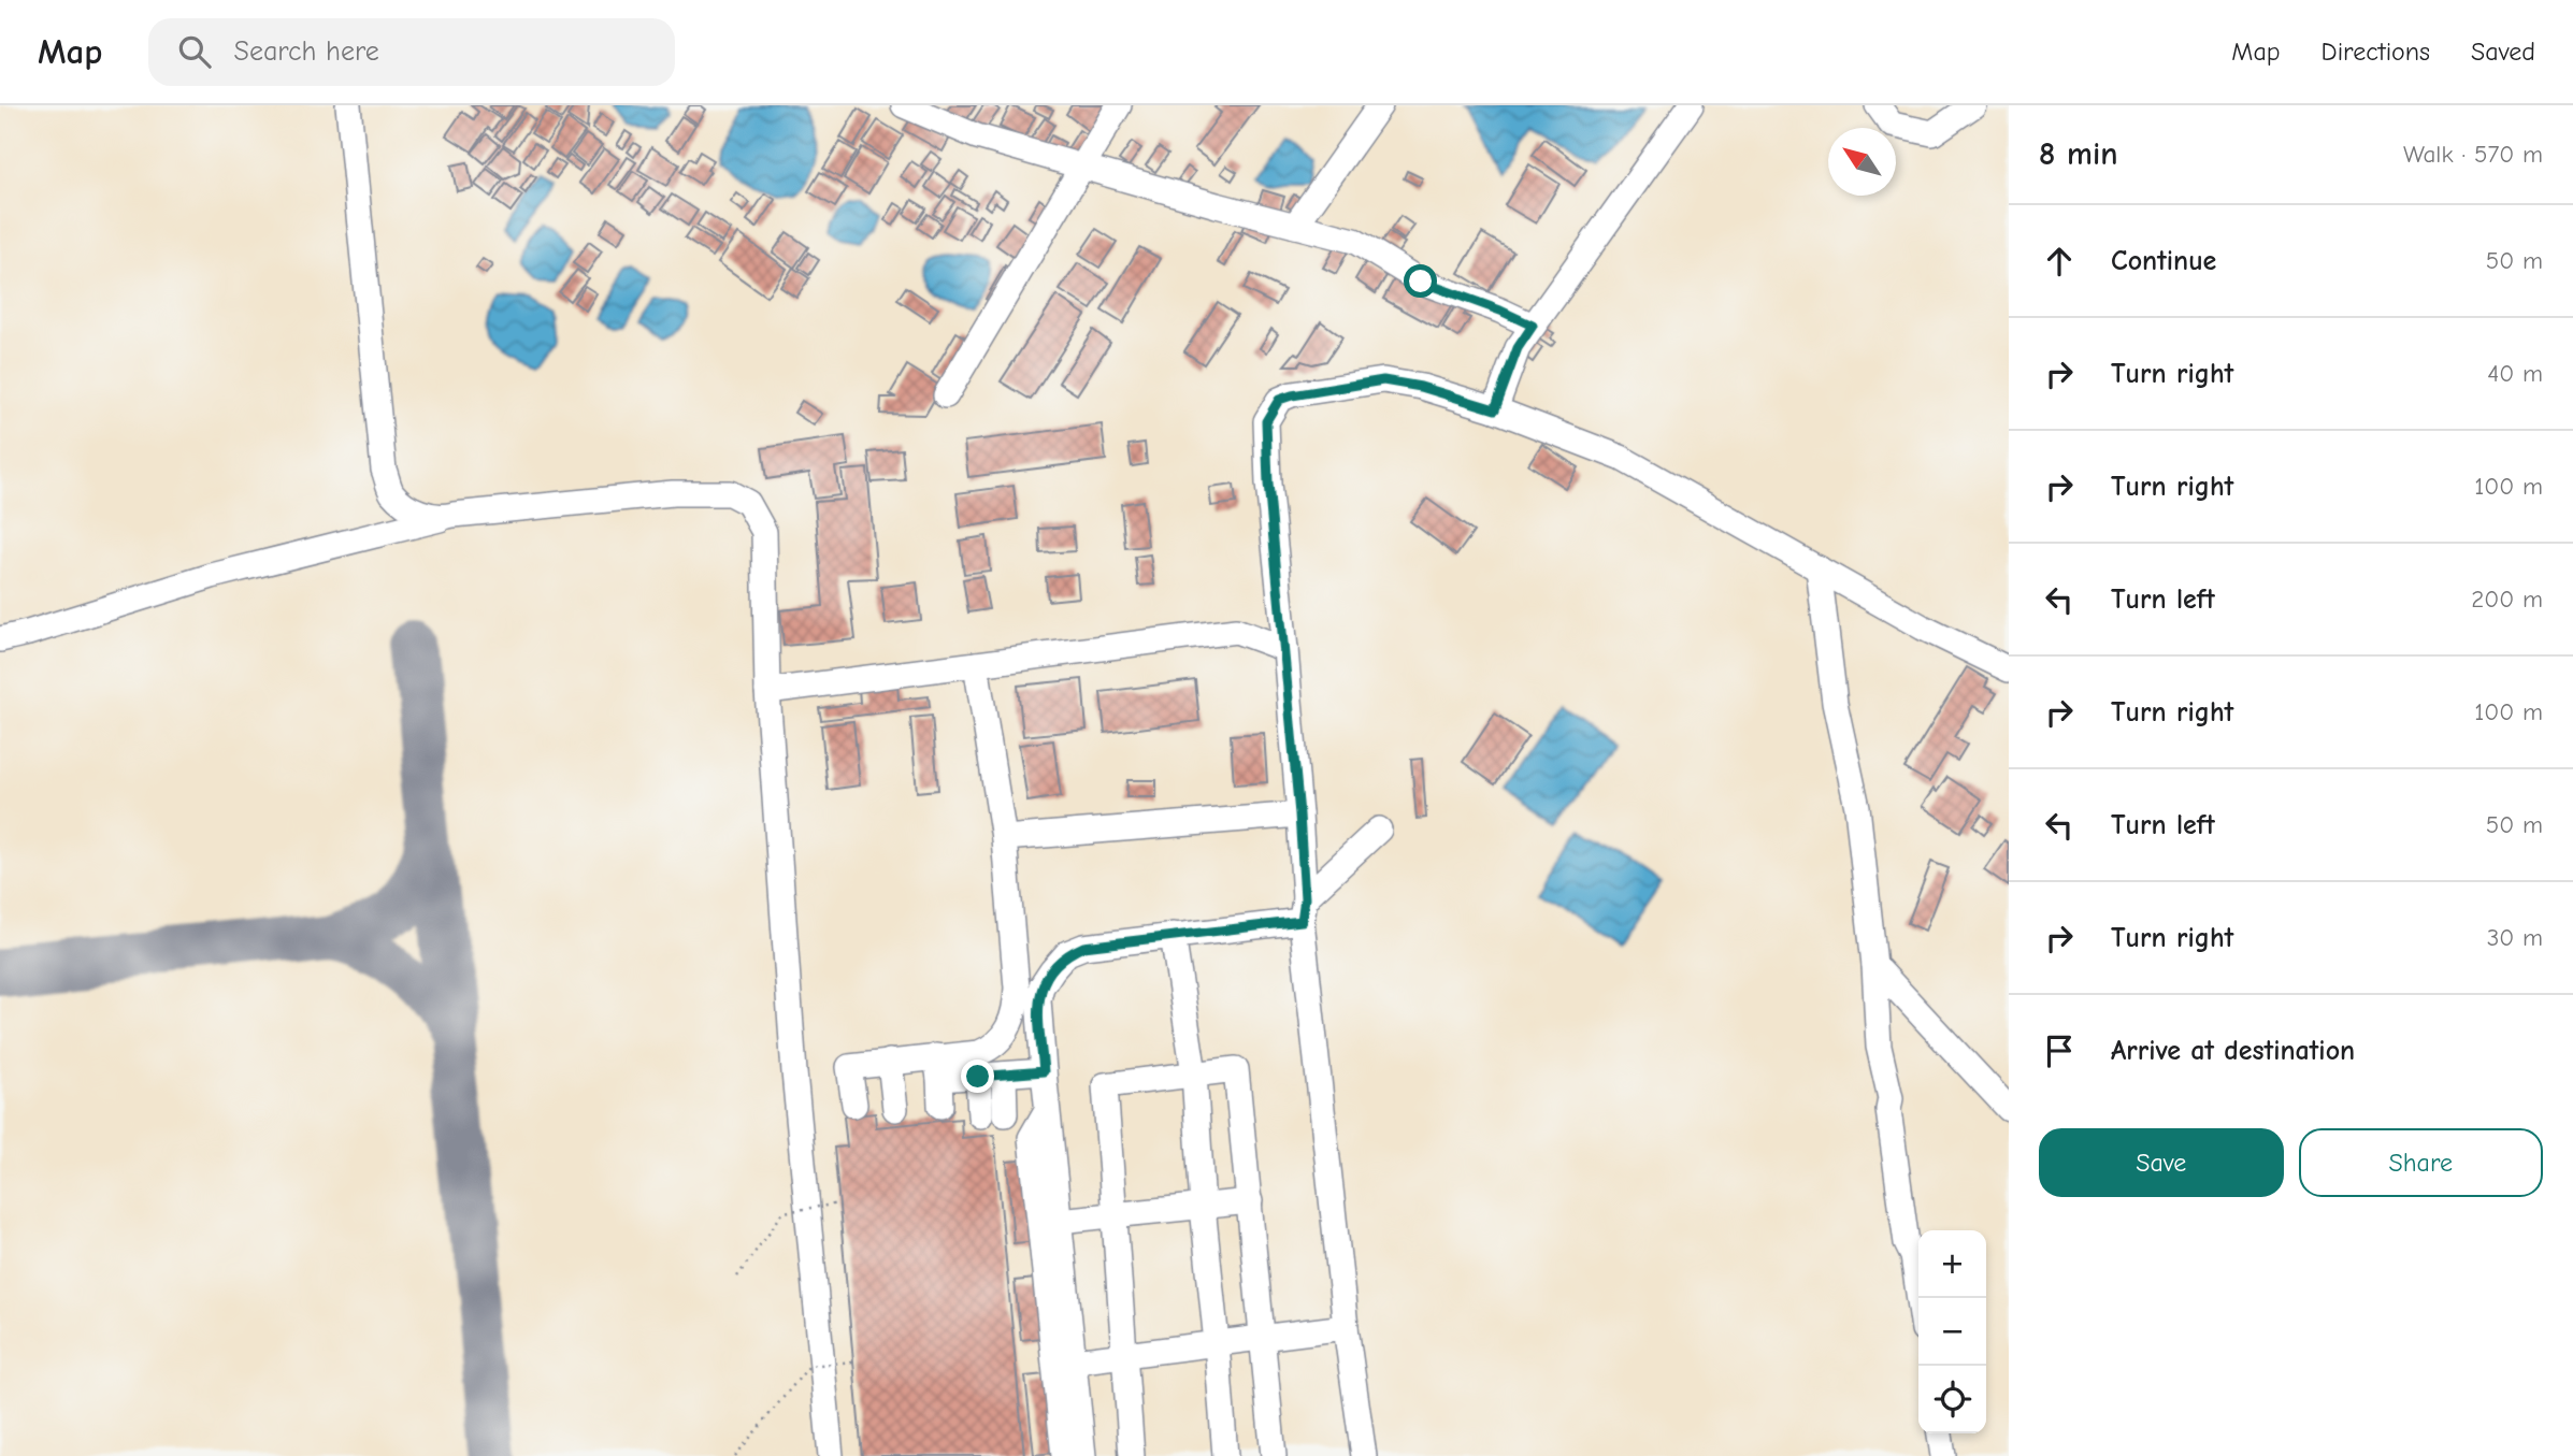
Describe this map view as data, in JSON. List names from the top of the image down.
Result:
{
  "north": "top left",
  "page": {
    "header": "Map",
    "search": "Search here",
    "nav": ["Map", "Directions", "Saved"],
    "heading": ["8 min", "Walk · 570 m"],
    "list": [
      ["Continue", "50 m"],
      ["Turn right", "40 m"],
      ["Turn right", "100 m"],
      ["Turn left", "200 m"],
      ["Turn right", "100 m"],
      ["Turn left", "50 m"],
      ["Turn right", "30 m"],
      "Arrive at destination"
    ],
    "buttons": ["Save", "Share"],
    "map_buttons": ["+", "−"]
  }
}
